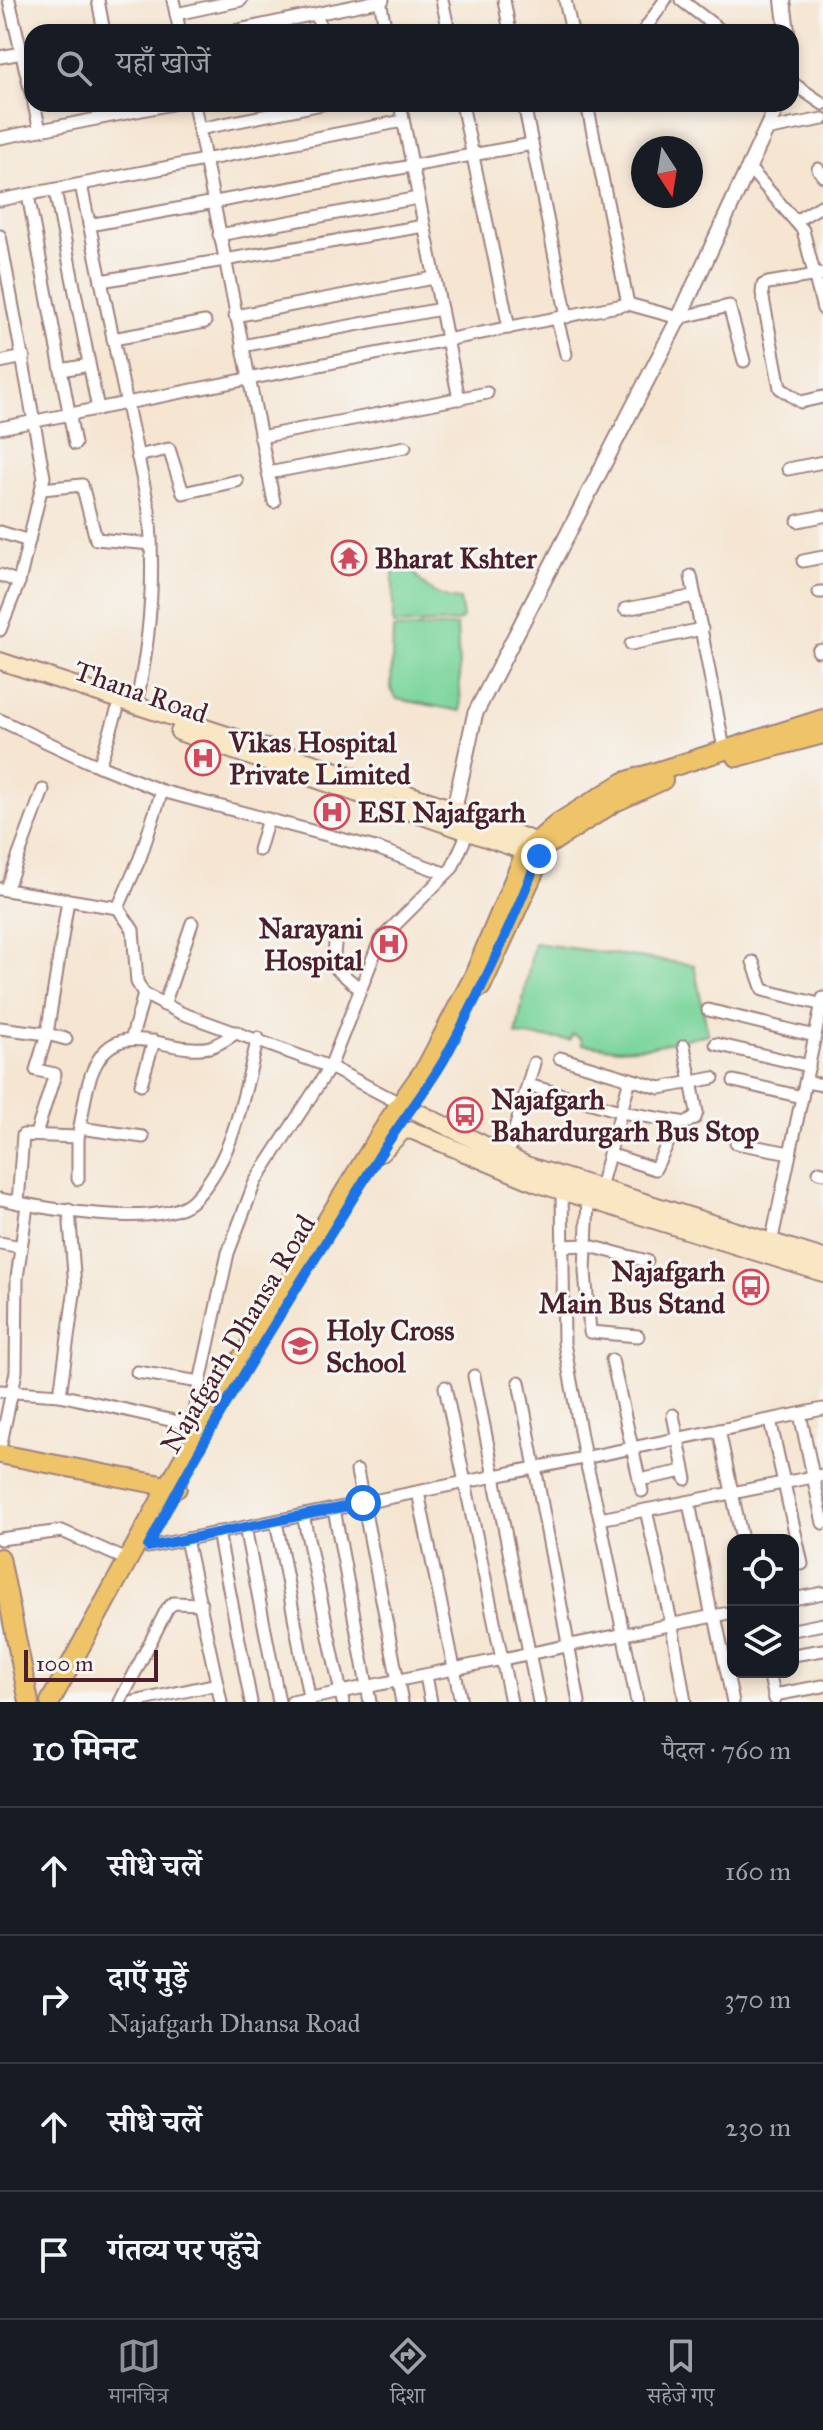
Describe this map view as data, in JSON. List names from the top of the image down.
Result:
{
  "streets": {
    "main road": ["Thana Road", "Najafgarh Dhansa Road"]
  },
  "crossings": [
    ["Thana Road", "Najafgarh Dhansa Road"]
  ],
  "places": {
    "temple": ["Bharat Kshter"],
    "hospital": ["Vikas Hospital Private Limited", "ESI Najafgarh", "Narayani Hospital"],
    "bus stop": ["Najafgarh Bahardurgarh Bus Stop", "Najafgarh Main Bus Stand"],
    "school or university": ["Holy Cross School"]
  },
  "scale_bar": "100 m",
  "north": "bottom",
  "page": {
    "search": "यहाँ खोजें",
    "scale": "100 m",
    "heading": ["10 मिनट", "पैदल · 760 m"],
    "list": [
      ["सीधे चलें", "160 m"],
      ["दाएँ मुड़ें", "Najafgarh Dhansa Road", "370 m"],
      ["सीधे चलें", "230 m"],
      "गंतव्य पर पहुँचे"
    ],
    "nav": ["मानचित्र", "दिशा", "सहेजे गए"]
  }
}
